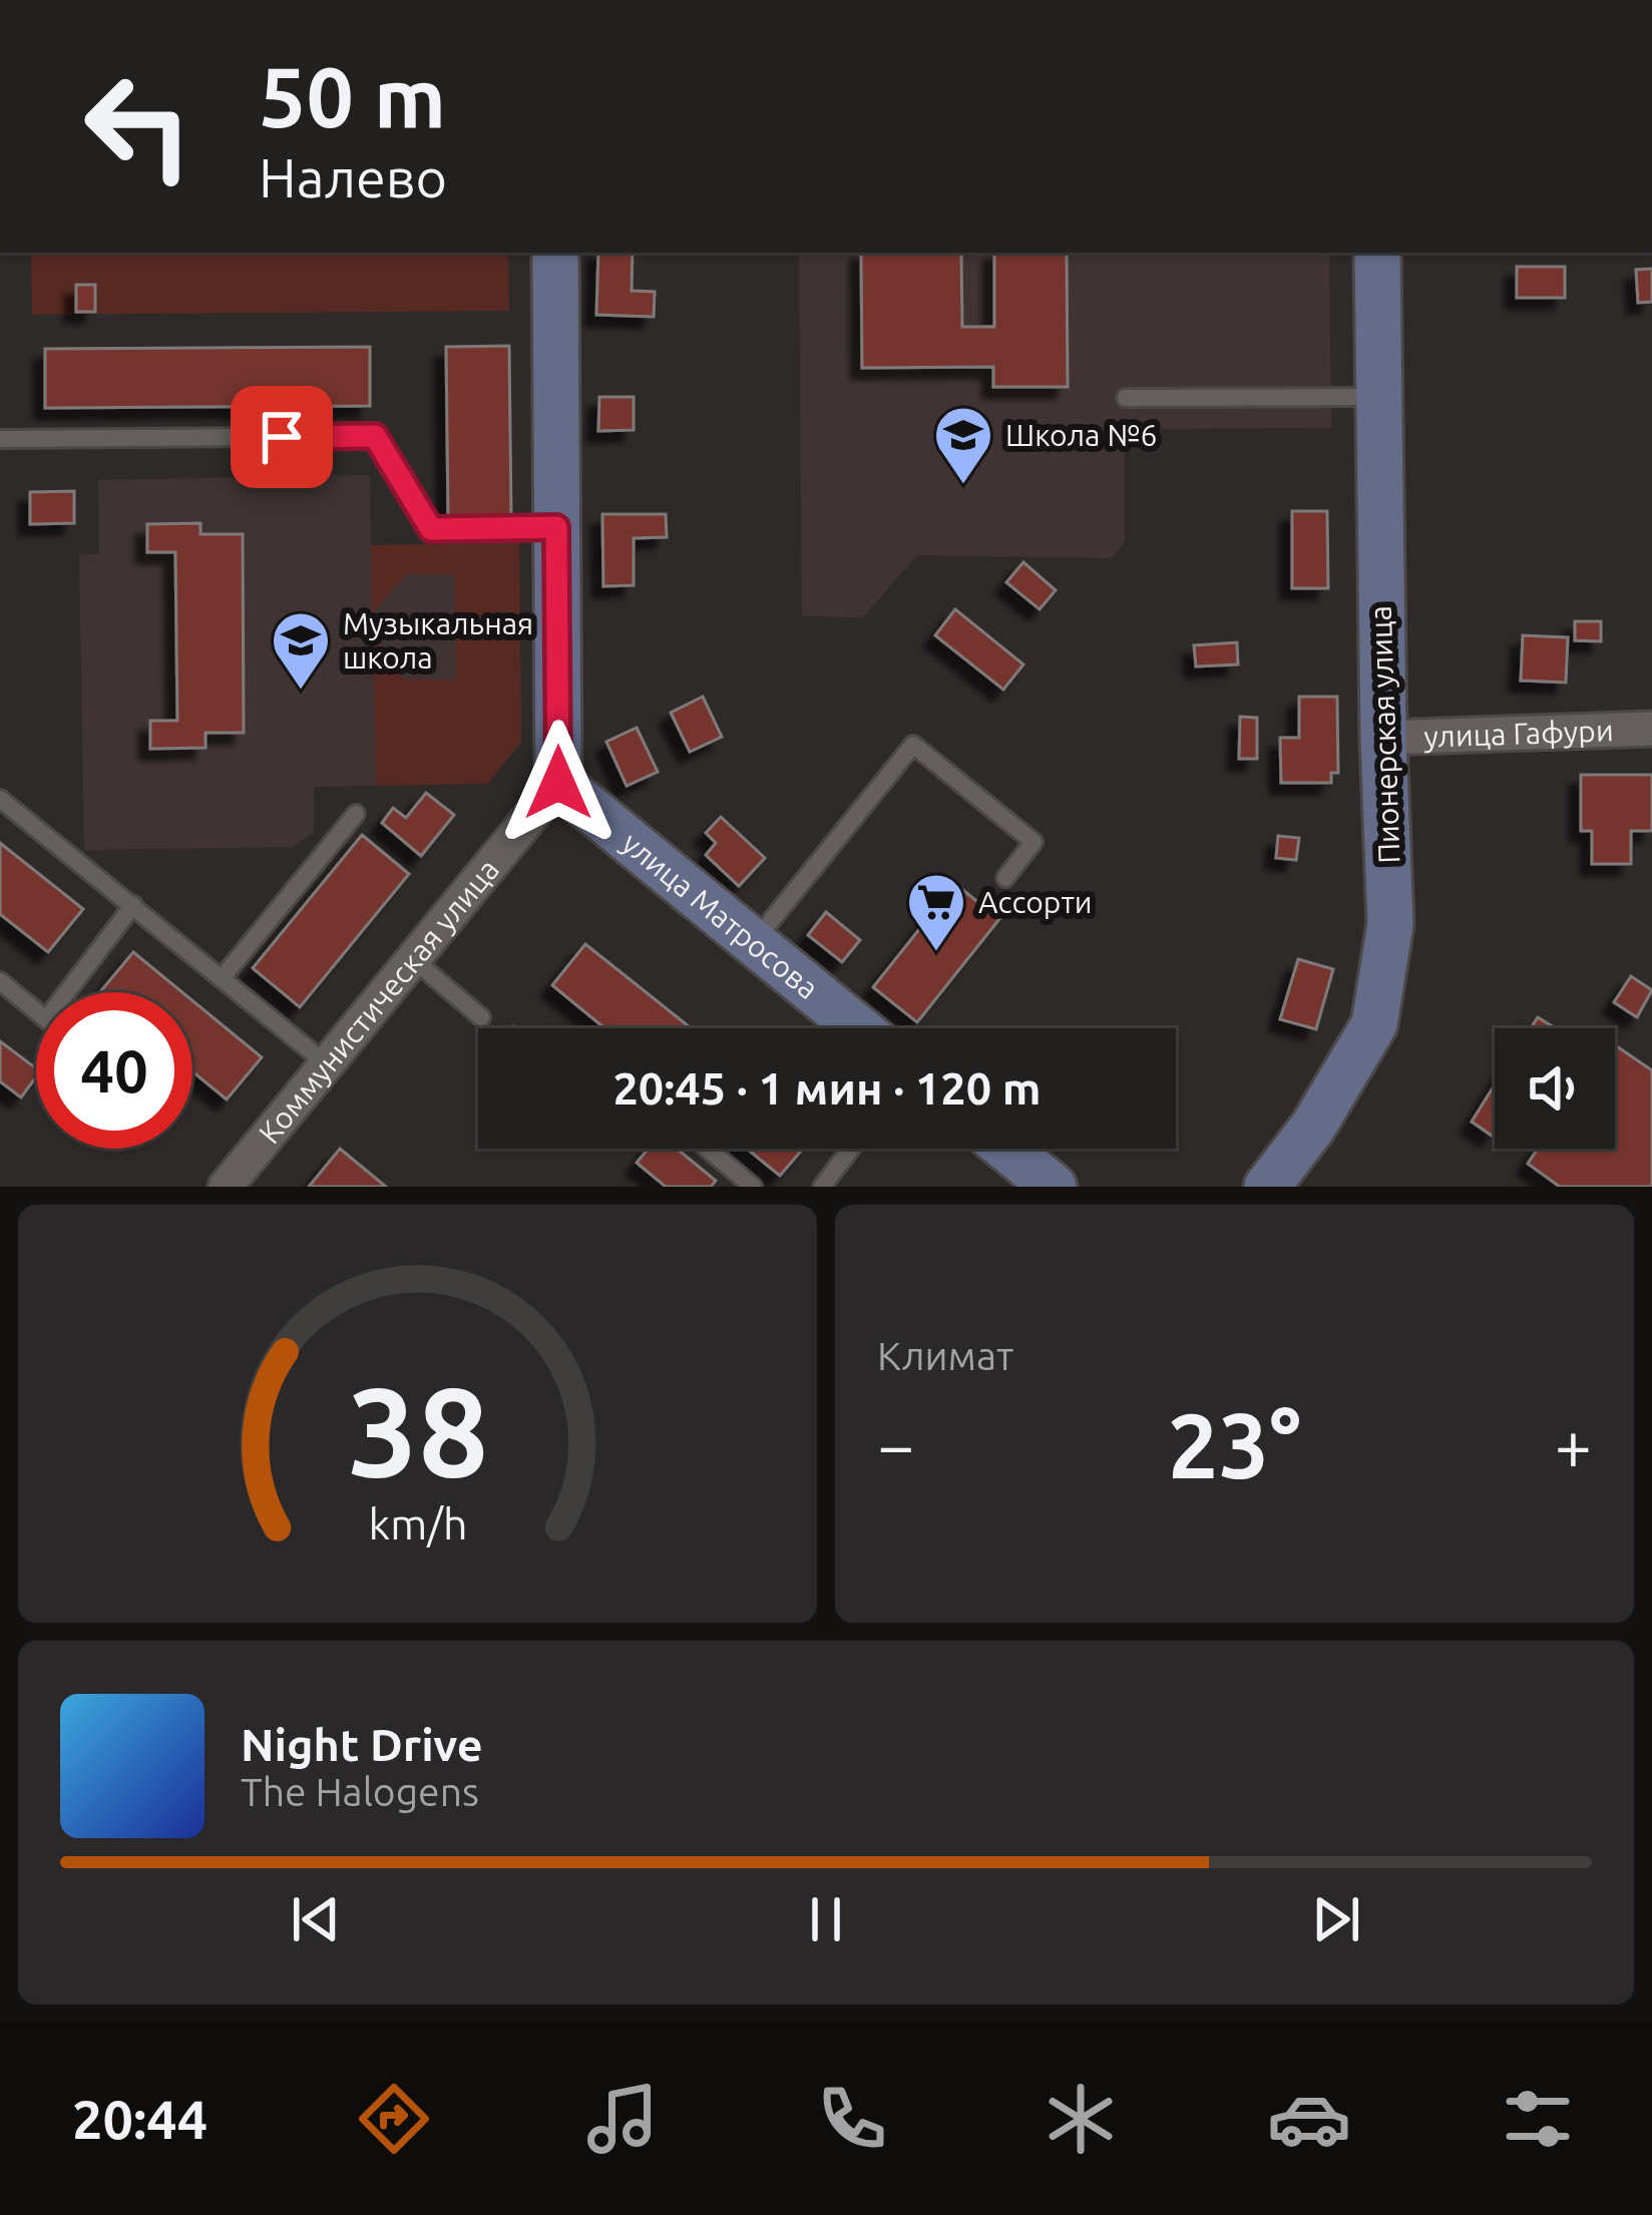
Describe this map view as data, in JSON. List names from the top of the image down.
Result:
{
  "streets": {
    "street": [
      "улица Гафури",
      "Пионерская улица",
      "улица Матросова",
      "Коммунистическая улица"
    ]
  },
  "crossings": [
    ["улица Гафури", "Пионерская улица"],
    ["улица Матросова", "Коммунистическая улица"]
  ],
  "places": {
    "school or university": ["Школа №6", "Музыкальная школа"],
    "supermarket": ["Ассорти"]
  },
  "page": {
    "turn": ["50 m", "Налево"],
    "limit": "40",
    "trip": "20:45 · 1 мин · 120 m",
    "tile": "Климат",
    "heat": ["−", "23°", "+"],
    "song": ["Night Drive", "The Halogens"],
    "tabs": "20:44",
    "gauge": ["38", "km/h"]
  }
}
